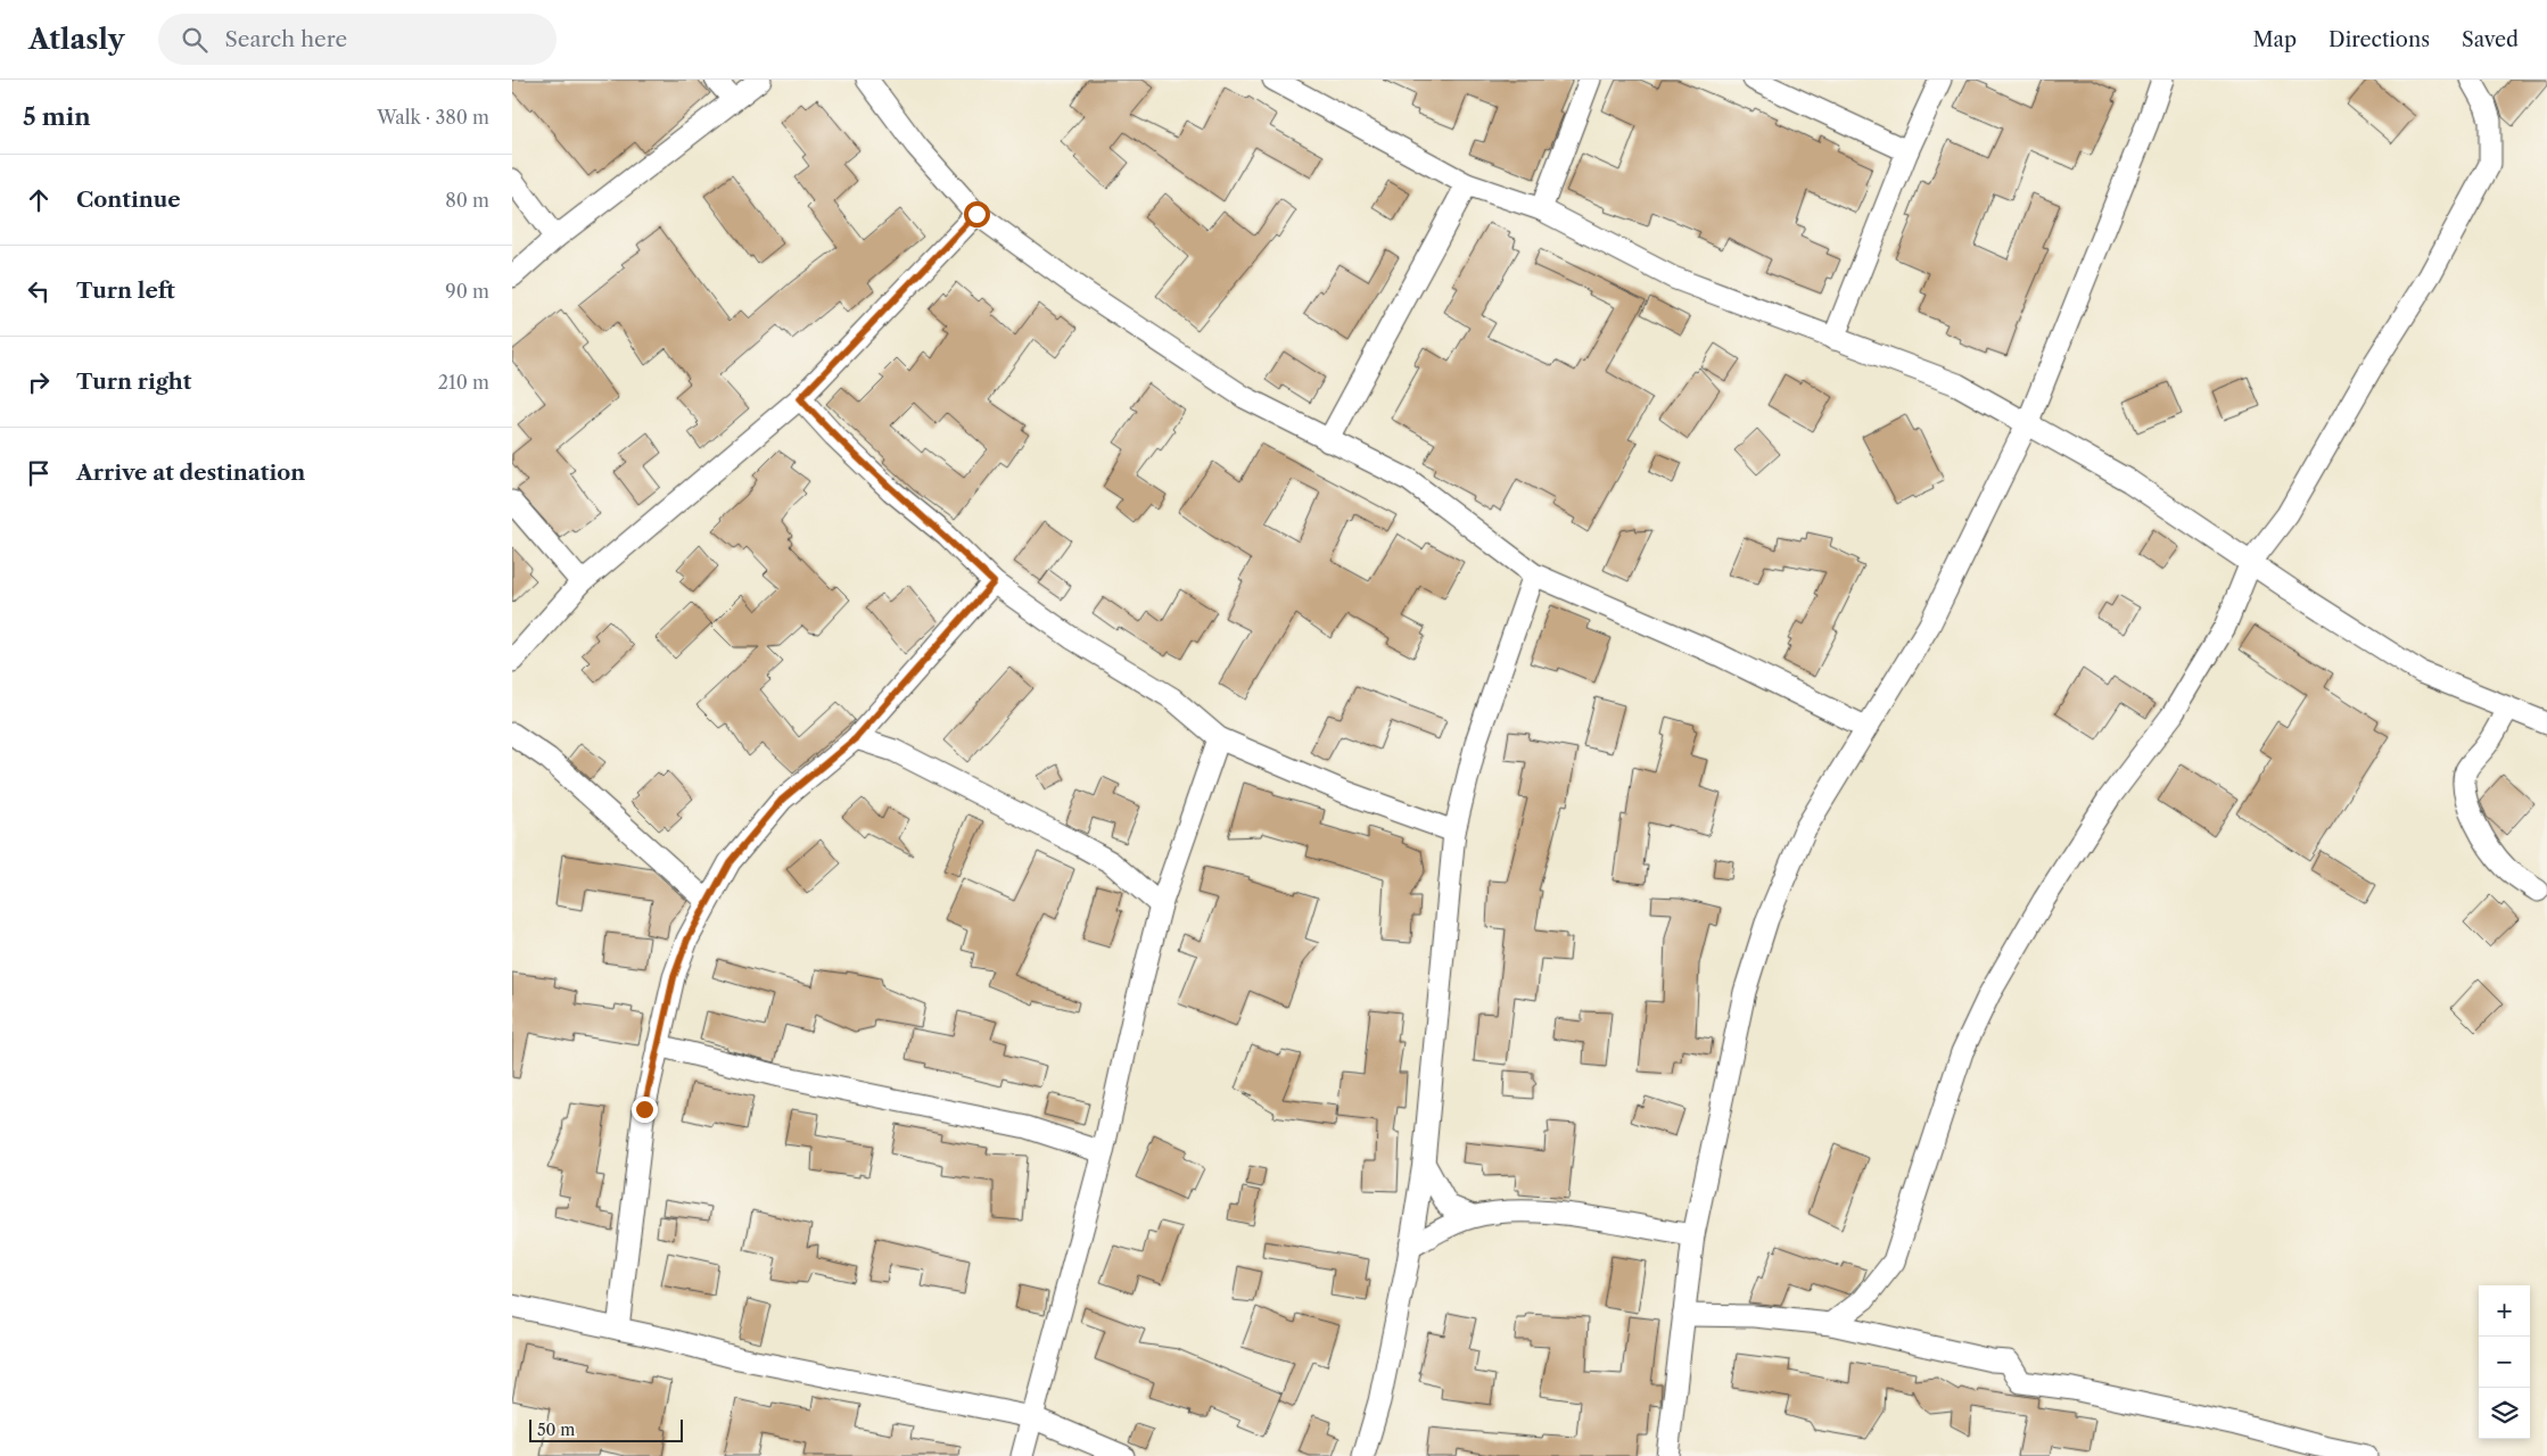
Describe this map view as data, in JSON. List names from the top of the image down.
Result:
{
  "scale_bar": "50 m",
  "page": {
    "header": "Atlasly",
    "search": "Search here",
    "nav": ["Map", "Directions", "Saved"],
    "heading": ["5 min", "Walk · 380 m"],
    "list": [
      ["Continue", "80 m"],
      ["Turn left", "90 m"],
      ["Turn right", "210 m"],
      "Arrive at destination"
    ],
    "map_buttons": ["+", "−"],
    "scale": "50 m"
  }
}
